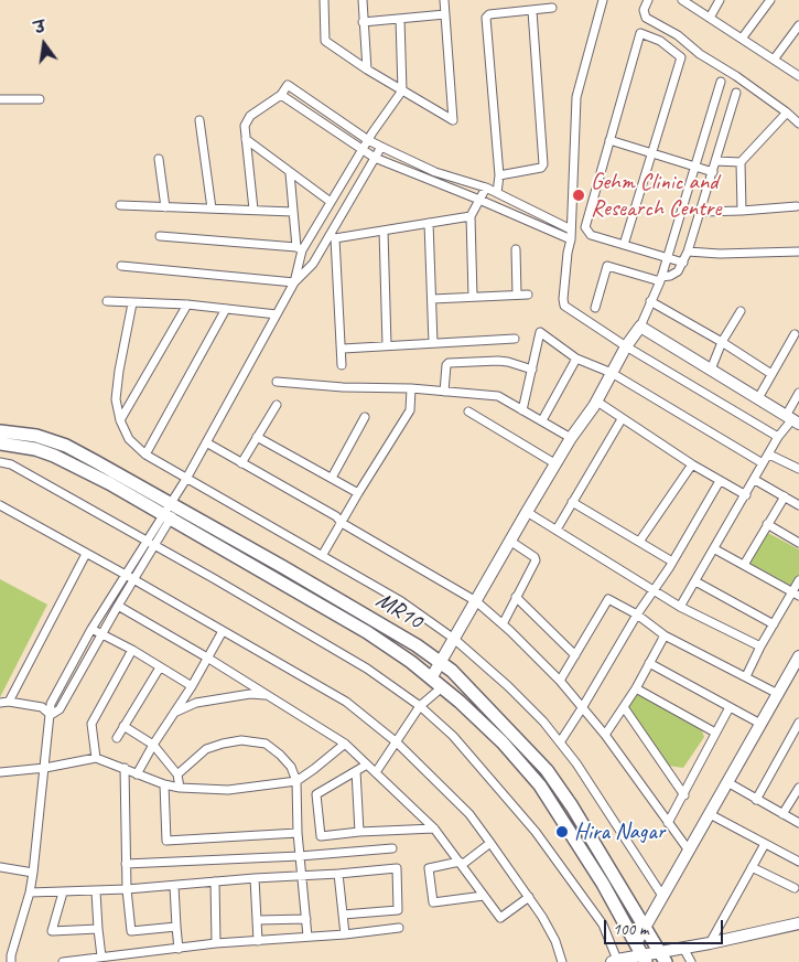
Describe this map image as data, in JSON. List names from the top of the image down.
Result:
{
  "streets": {
    "main road": ["MR10"]
  },
  "places": ["Gehm Clinic and Research Centre", "Hira Nagar"],
  "scale_bar": "100 m",
  "north": "top"
}
